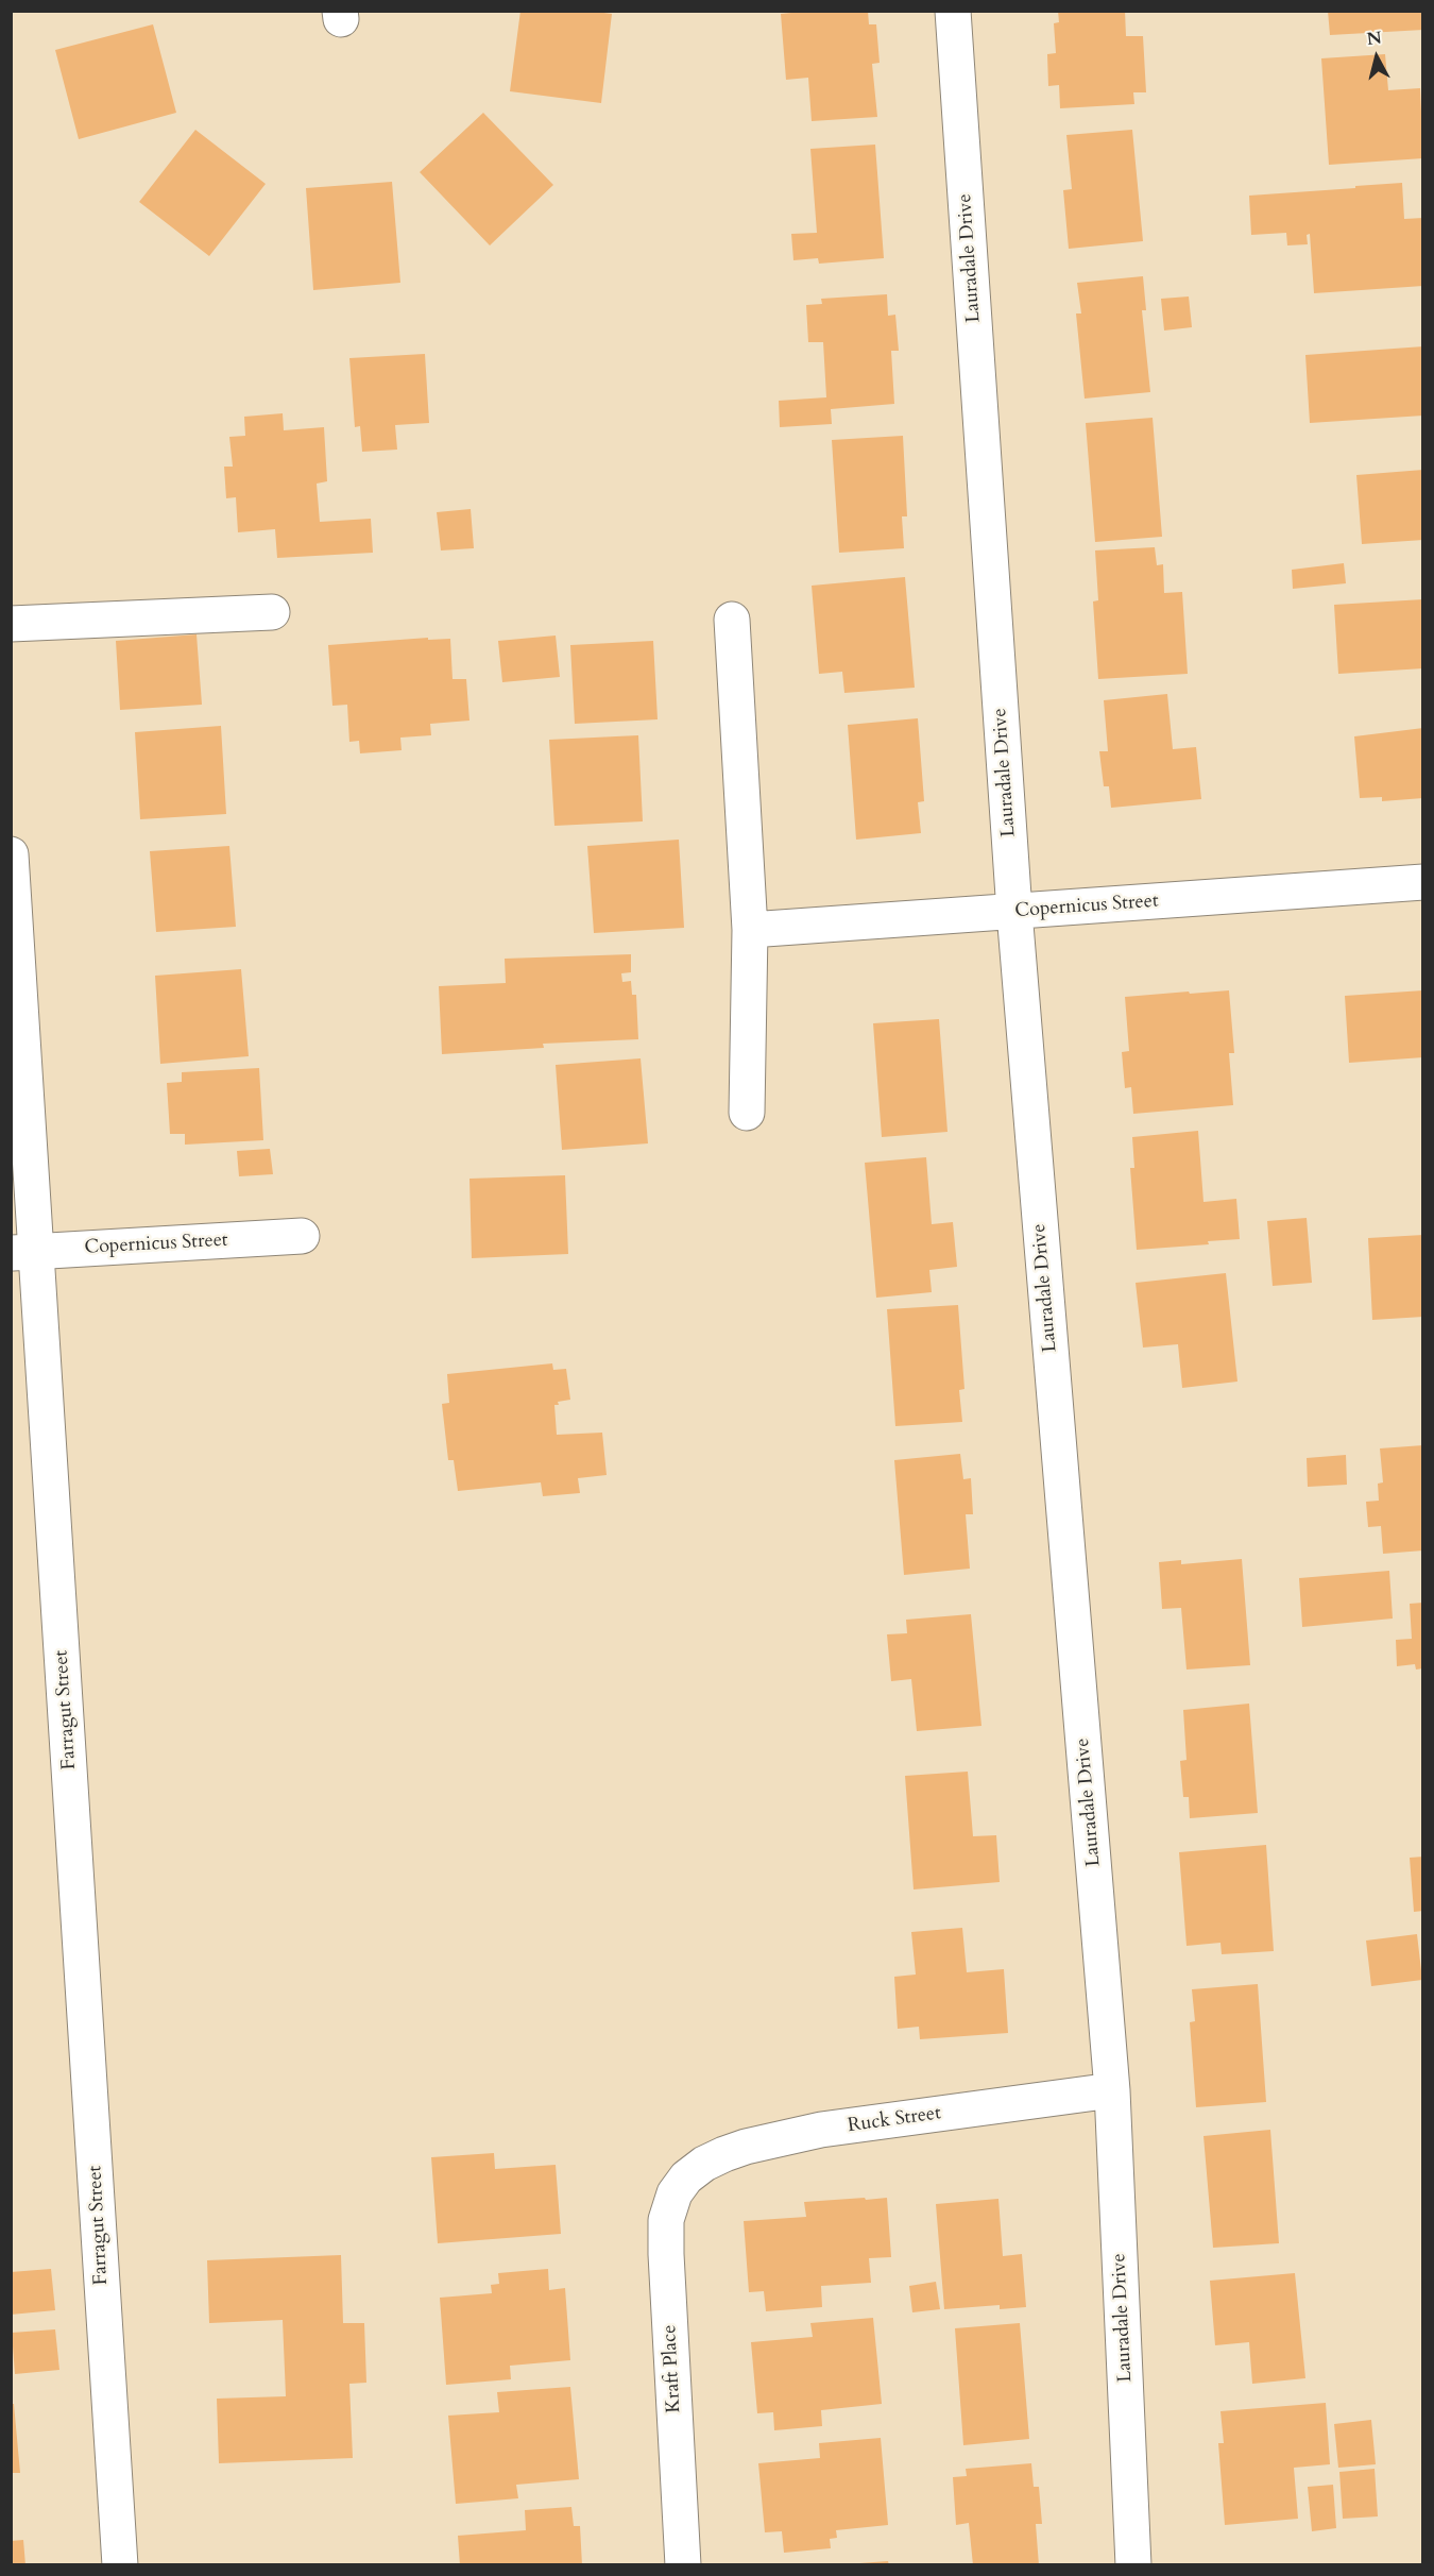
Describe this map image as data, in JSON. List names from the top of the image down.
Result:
{
  "streets": {
    "street": [
      "Lauradale Drive",
      "Copernicus Street",
      "Farragut Street",
      "Ruck Street",
      "Kraft Place"
    ]
  },
  "crossings": [
    ["Lauradale Drive", "Copernicus Street"],
    ["Lauradale Drive", "Ruck Street"],
    ["Copernicus Street", "Farragut Street"],
    ["Ruck Street", "Kraft Place"]
  ],
  "north": "top"
}
